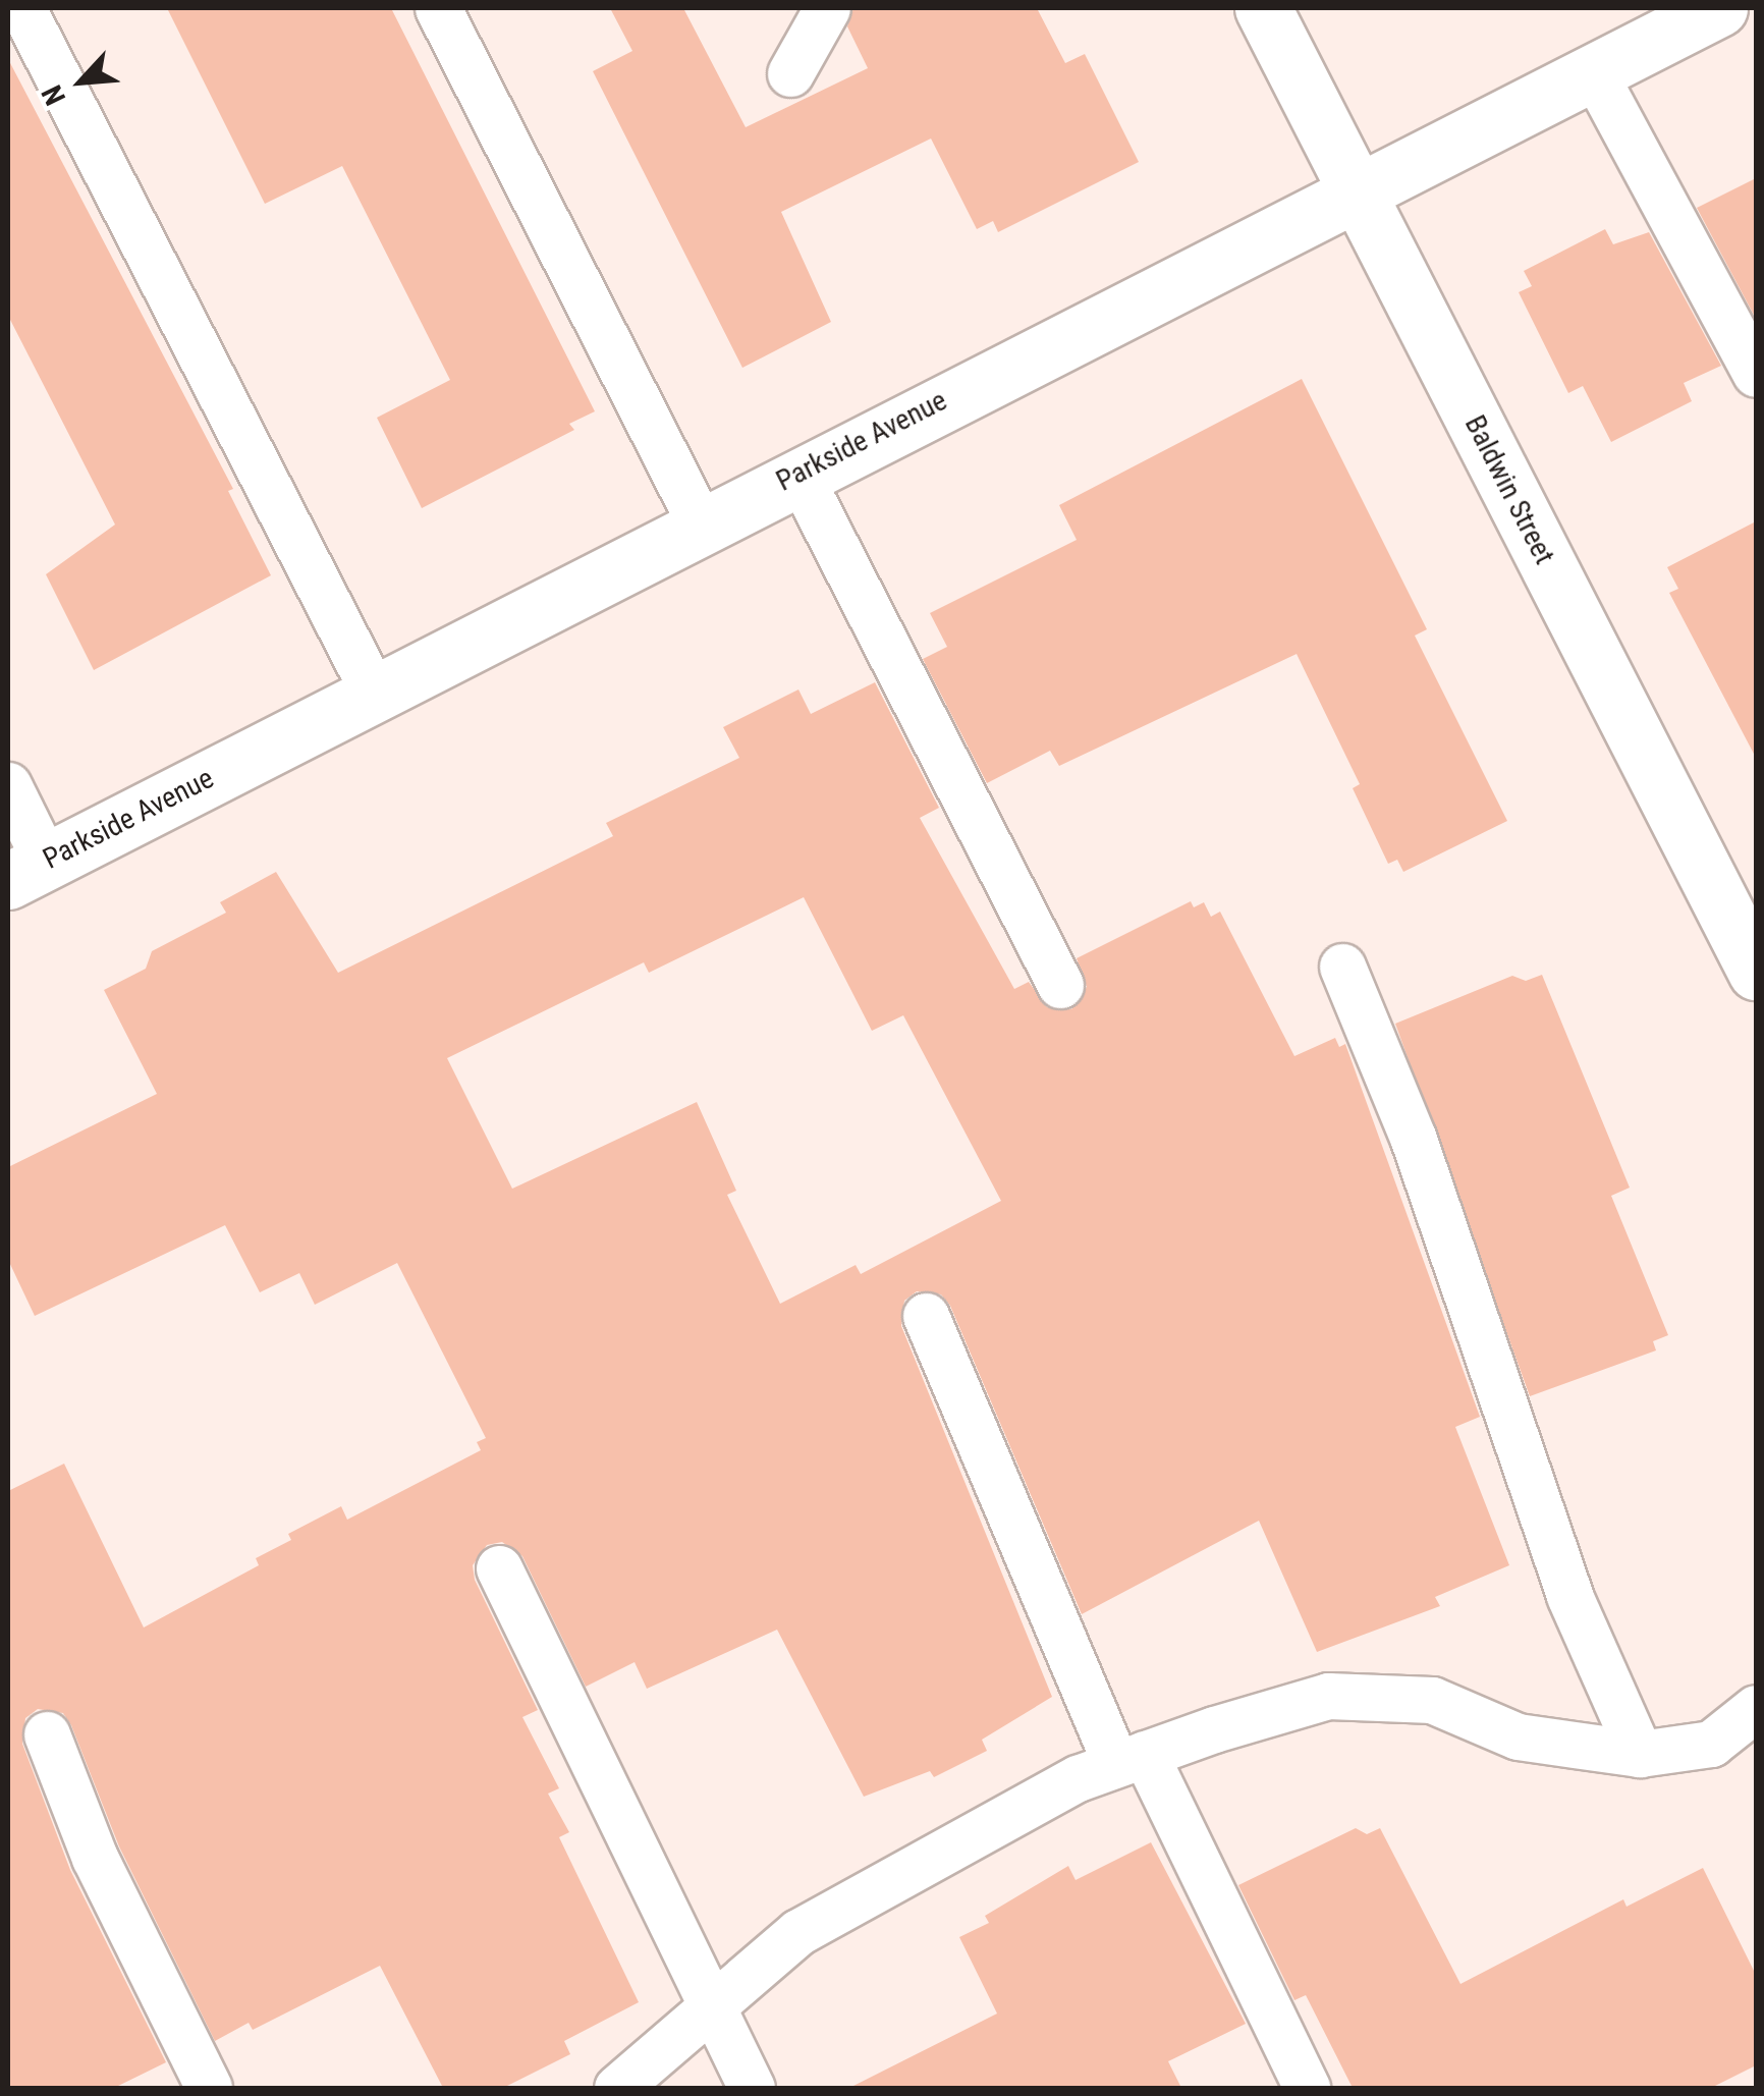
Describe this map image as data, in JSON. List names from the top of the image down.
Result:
{
  "streets": {
    "street": ["Parkside Avenue", "Baldwin Street"]
  },
  "crossings": [
    ["Parkside Avenue", "Baldwin Street"]
  ],
  "north": "bottom left"
}
